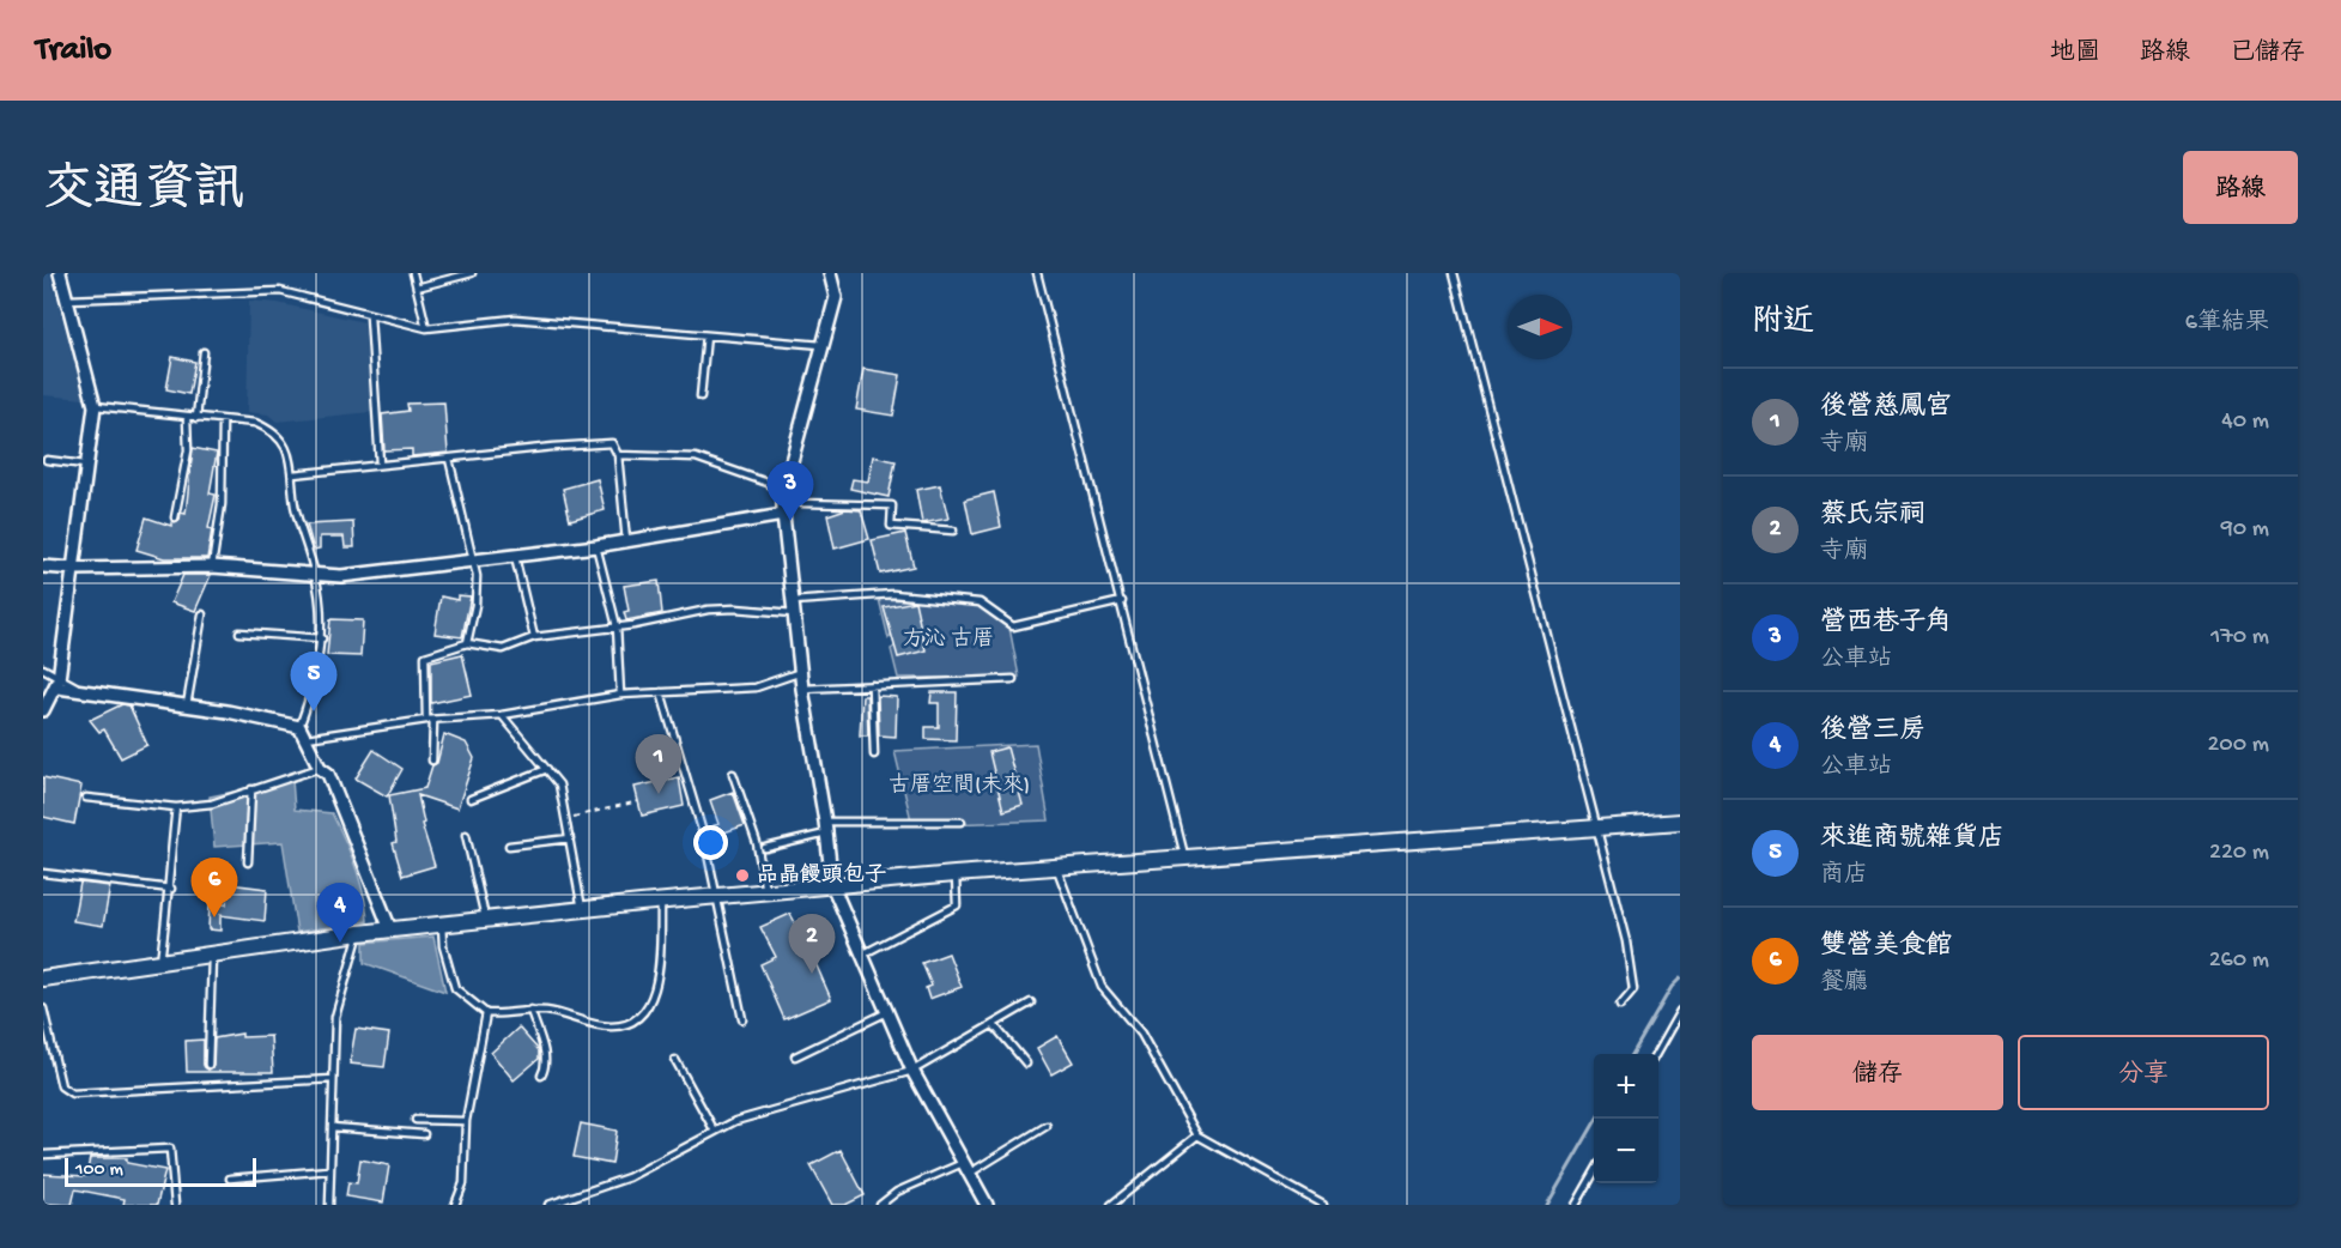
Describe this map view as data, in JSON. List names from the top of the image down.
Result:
{
  "parks": ["方沁 古厝", "古厝空間(未來)"],
  "places": ["品晶饅頭包子"],
  "scale_bar": "100 m",
  "north": "right",
  "page": {
    "header": "Trailo",
    "nav": ["地圖", "路線", "已儲存"],
    "title": "交通資訊",
    "buttons": [
      "路線",
      ["儲存", "分享"]
    ],
    "heading": ["附近", "6筆結果"],
    "list": [
      {
        "mark": "1",
        "name": "後營慈鳳宮",
        "note": "寺廟",
        "value": "40 m"
      },
      {
        "mark": "2",
        "name": "蔡氏宗祠",
        "note": "寺廟",
        "value": "90 m"
      },
      {
        "mark": "3",
        "name": "營西巷子角",
        "note": "公車站",
        "value": "170 m"
      },
      {
        "mark": "4",
        "name": "後營三房",
        "note": "公車站",
        "value": "200 m"
      },
      {
        "mark": "5",
        "name": "來進商號雜貨店",
        "note": "商店",
        "value": "220 m"
      },
      {
        "mark": "6",
        "name": "雙營美食館",
        "note": "餐廳",
        "value": "260 m"
      }
    ],
    "pins": [
      "3",
      "5",
      "1",
      "6",
      "4",
      "2"
    ],
    "map_buttons": ["+", "−"],
    "scale": "100 m"
  }
}
